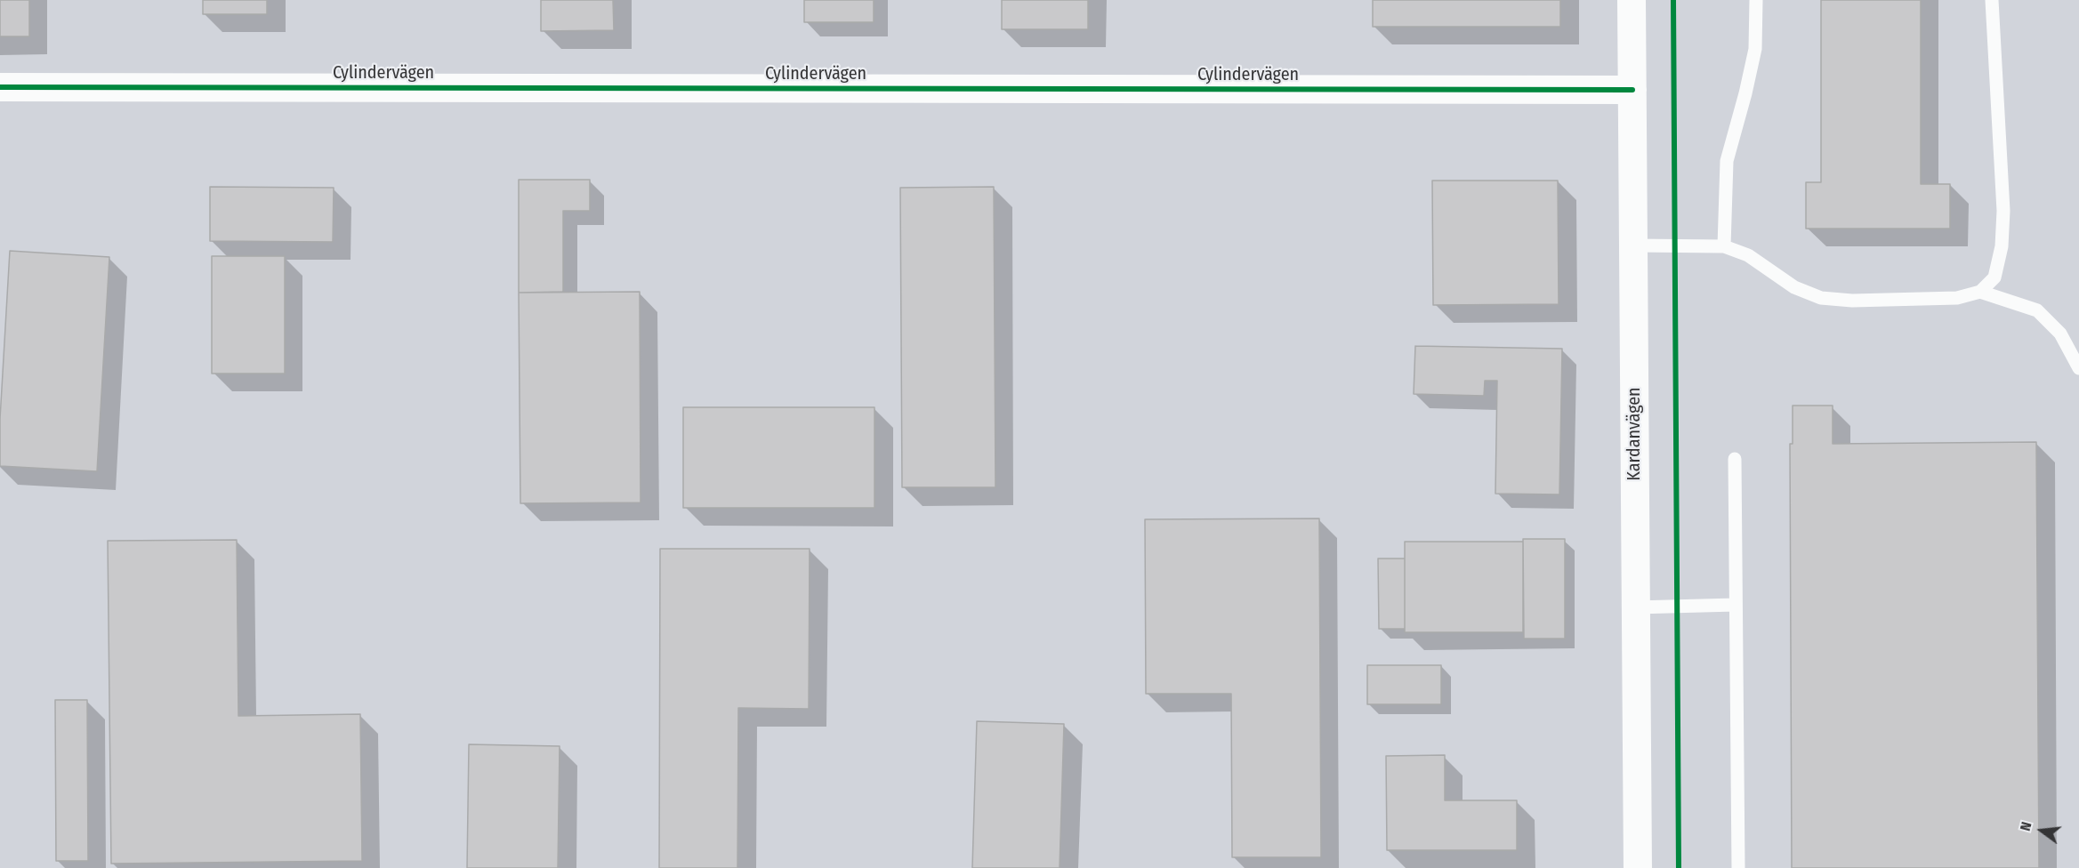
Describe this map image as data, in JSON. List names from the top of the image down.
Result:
{
  "streets": {
    "street": ["Cylindervägen", "Kardanvägen"]
  },
  "crossings": [
    ["Cylindervägen", "Kardanvägen"]
  ],
  "north": "left"
}
